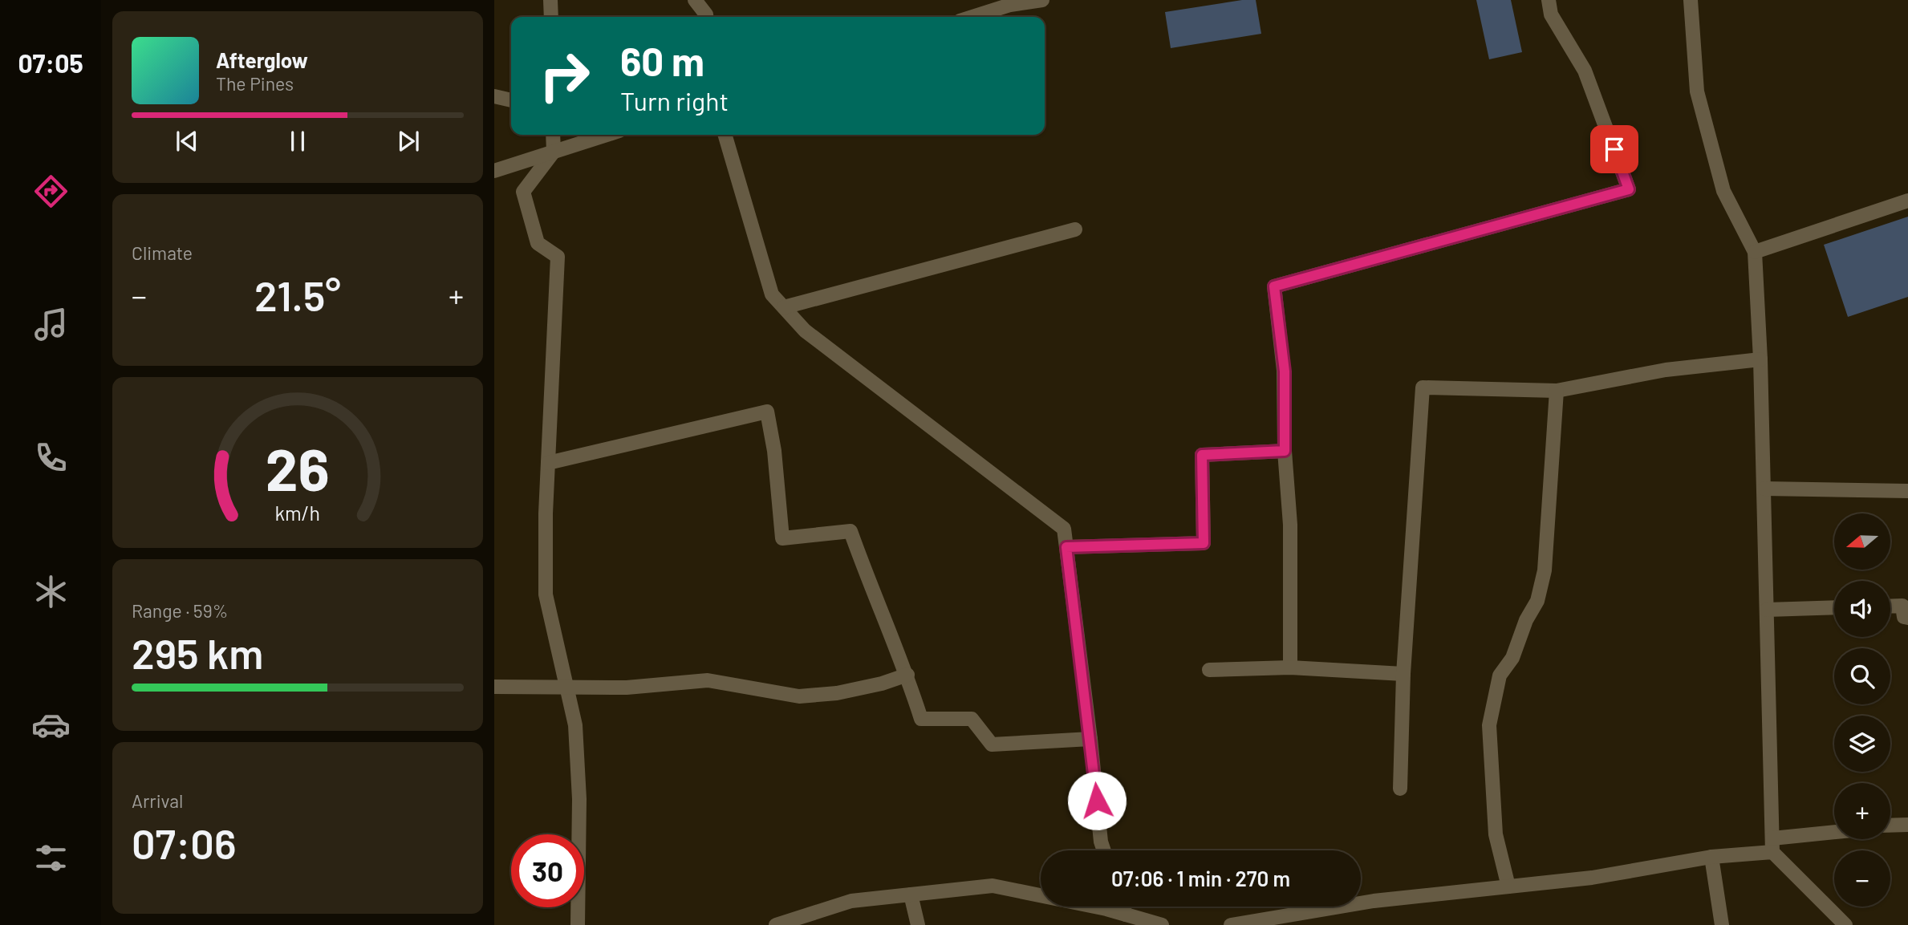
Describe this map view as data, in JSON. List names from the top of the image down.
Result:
{
  "north": "left",
  "page": {
    "tabs": "07:05",
    "turn": ["60 m", "Turn right"],
    "song": ["Afterglow", "The Pines"],
    "tile": [
      "Climate",
      ["Range · 59%", "295 km"],
      ["Arrival", "07:06"]
    ],
    "heat": ["−", "21.5°", "+"],
    "map_buttons": ["+", "−"],
    "limit": "30",
    "trip": "07:06 · 1 min · 270 m",
    "gauge": ["26", "km/h"]
  }
}
